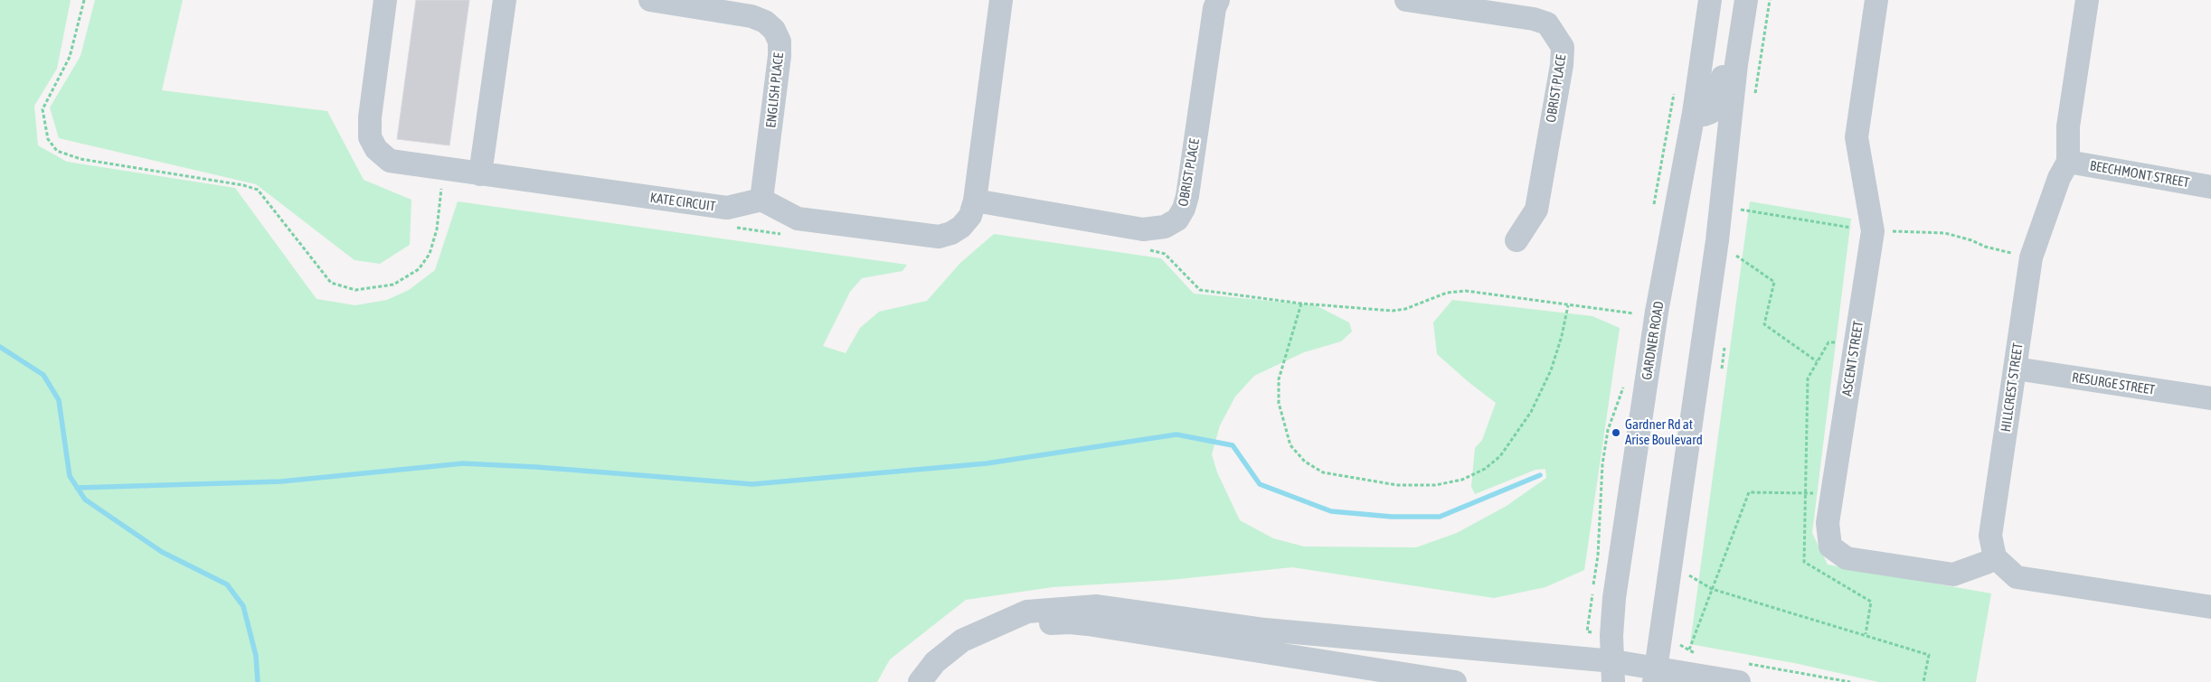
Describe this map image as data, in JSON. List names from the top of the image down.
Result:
{
  "streets": {
    "street": [
      "OBRIST PLACE",
      "ENGLISH PLACE",
      "BEECHMONT STREET",
      "KATE CIRCUIT",
      "GARDNER ROAD",
      "ASCENT STREET",
      "RESURGE STREET",
      "HILLCREST STREET"
    ]
  },
  "crossings": [
    ["ENGLISH PLACE", "KATE CIRCUIT"],
    ["BEECHMONT STREET", "HILLCREST STREET"],
    ["ASCENT STREET", "HILLCREST STREET"],
    ["RESURGE STREET", "HILLCREST STREET"]
  ],
  "places": ["Gardner Rd at Arise Boulevard"]
}
